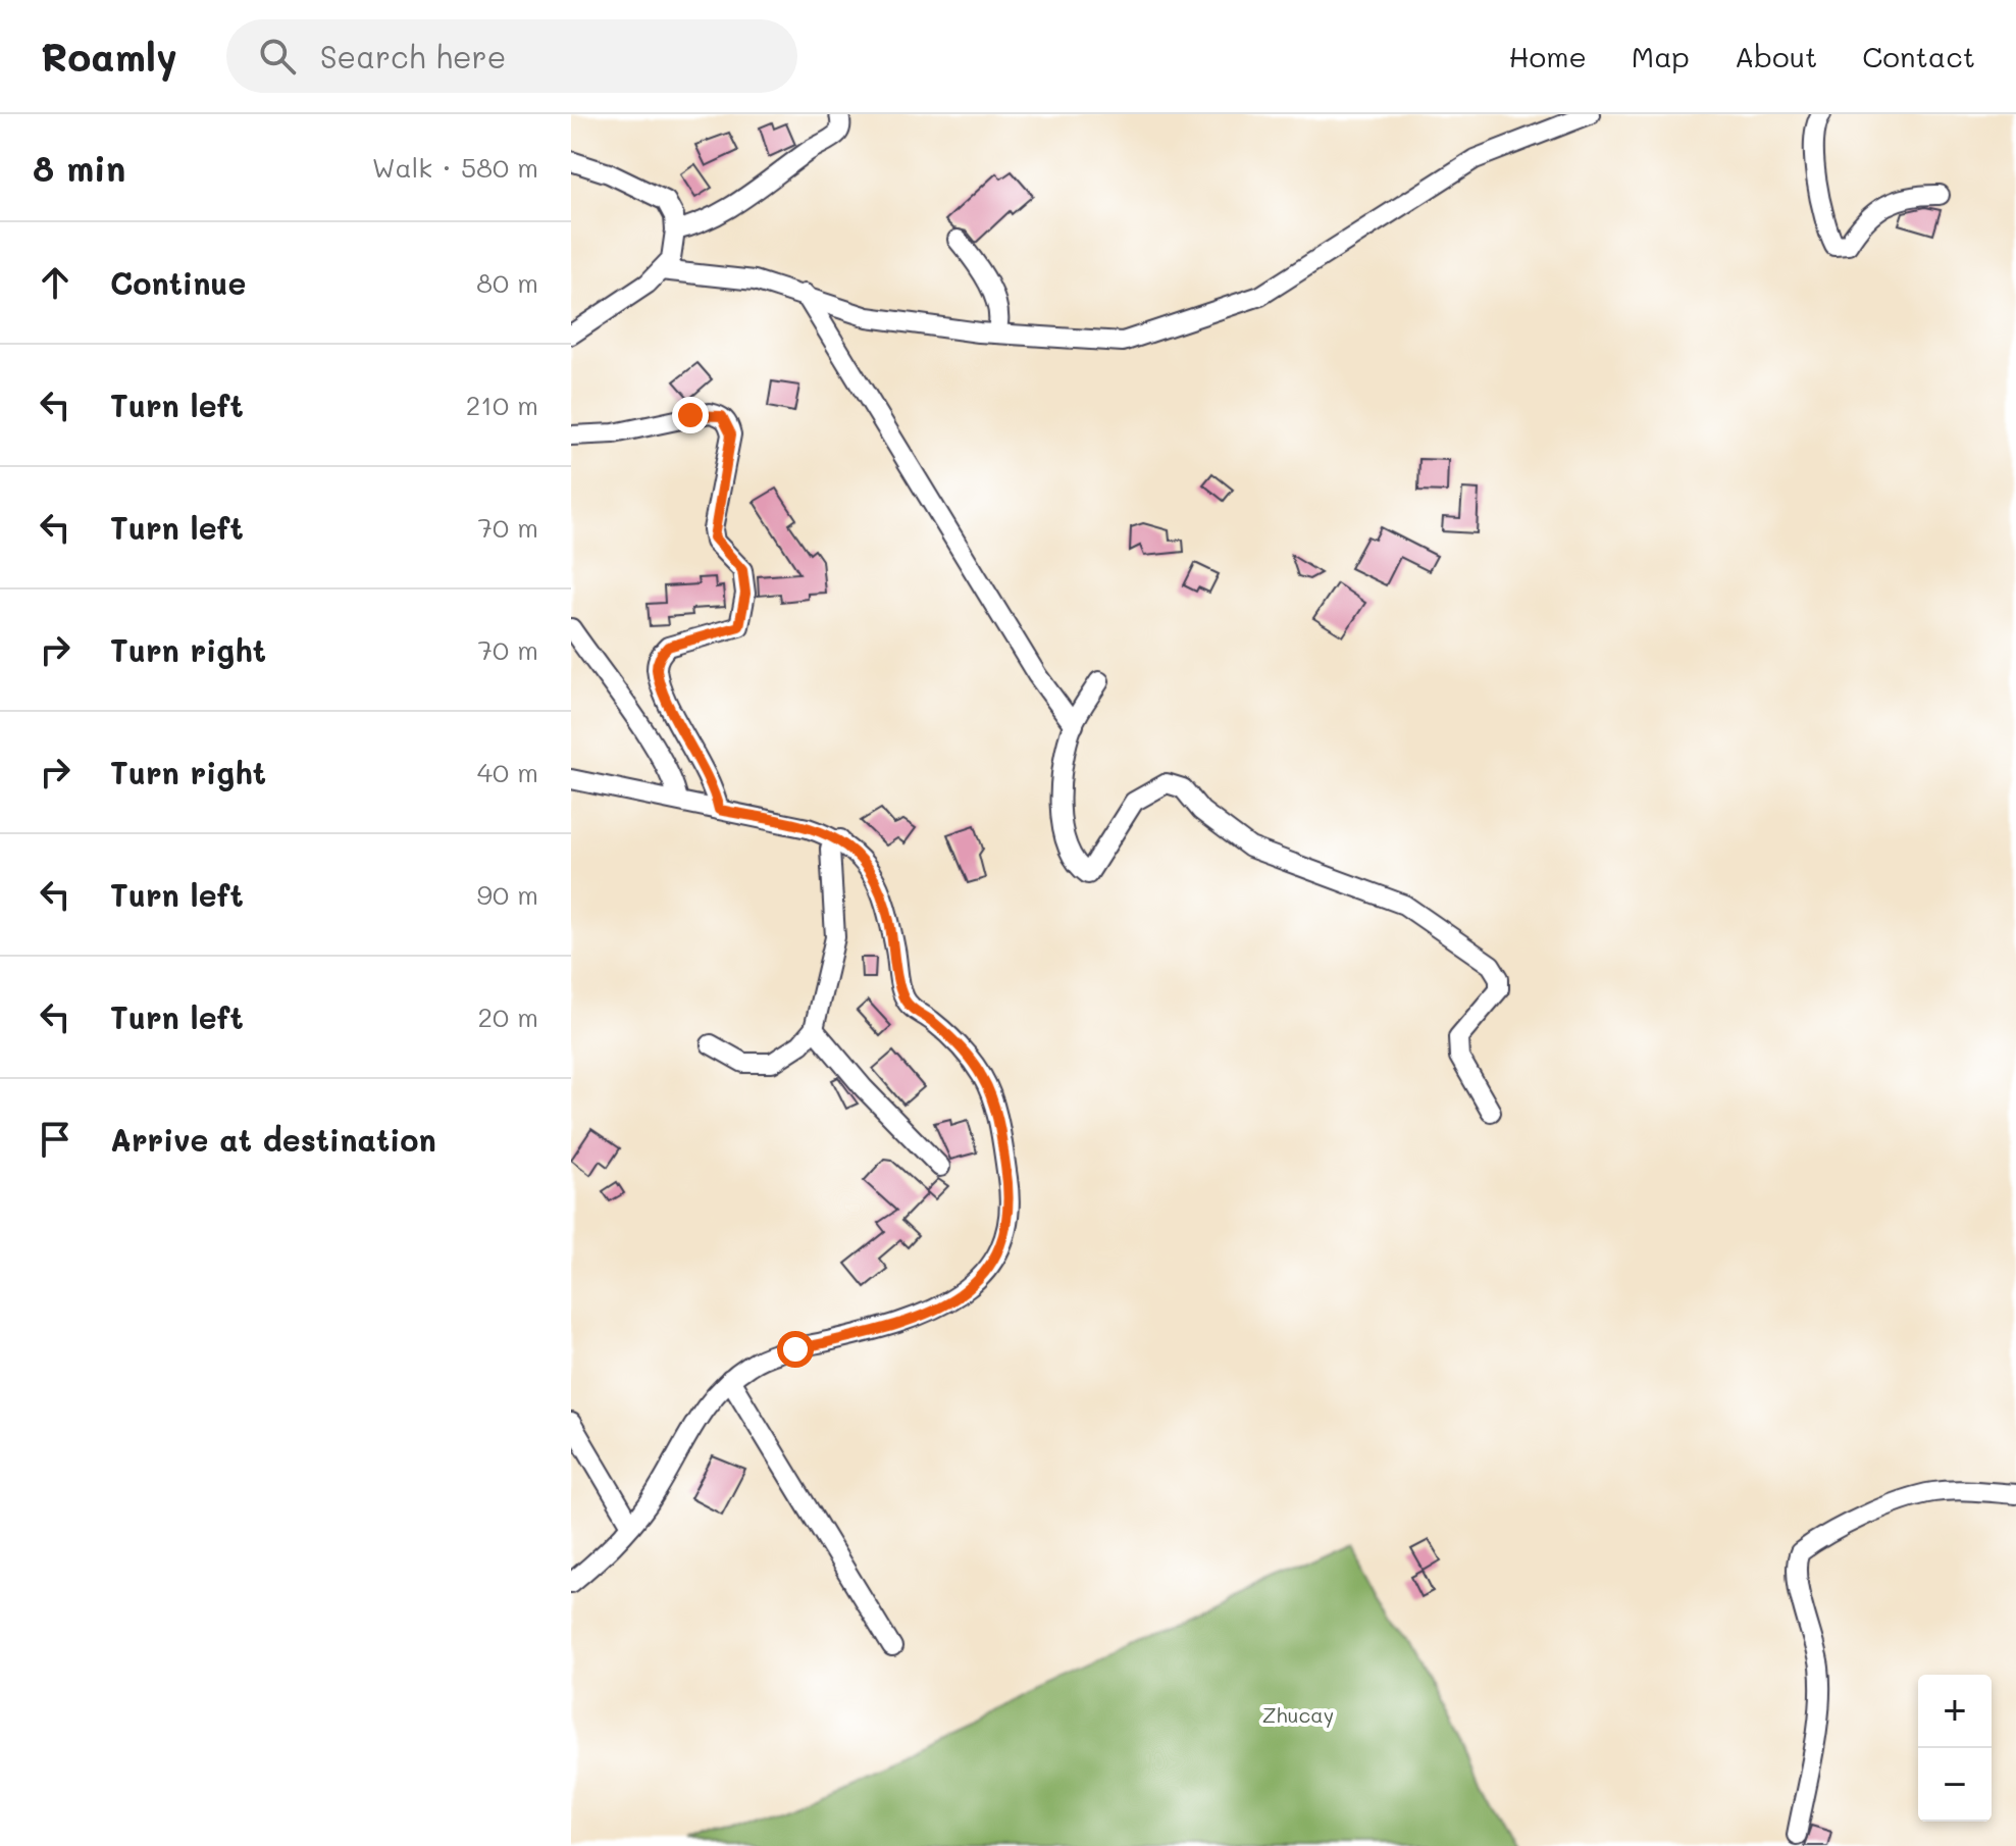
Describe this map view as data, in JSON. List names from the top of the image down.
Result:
{
  "parks": ["Zhucay"],
  "page": {
    "header": "Roamly",
    "search": "Search here",
    "nav": [
      "Home",
      "Map",
      "About",
      "Contact"
    ],
    "heading": ["8 min", "Walk · 580 m"],
    "list": [
      ["Continue", "80 m"],
      ["Turn left", "210 m"],
      ["Turn left", "70 m"],
      ["Turn right", "70 m"],
      ["Turn right", "40 m"],
      ["Turn left", "90 m"],
      ["Turn left", "20 m"],
      "Arrive at destination"
    ],
    "map_buttons": ["+", "−"]
  }
}
